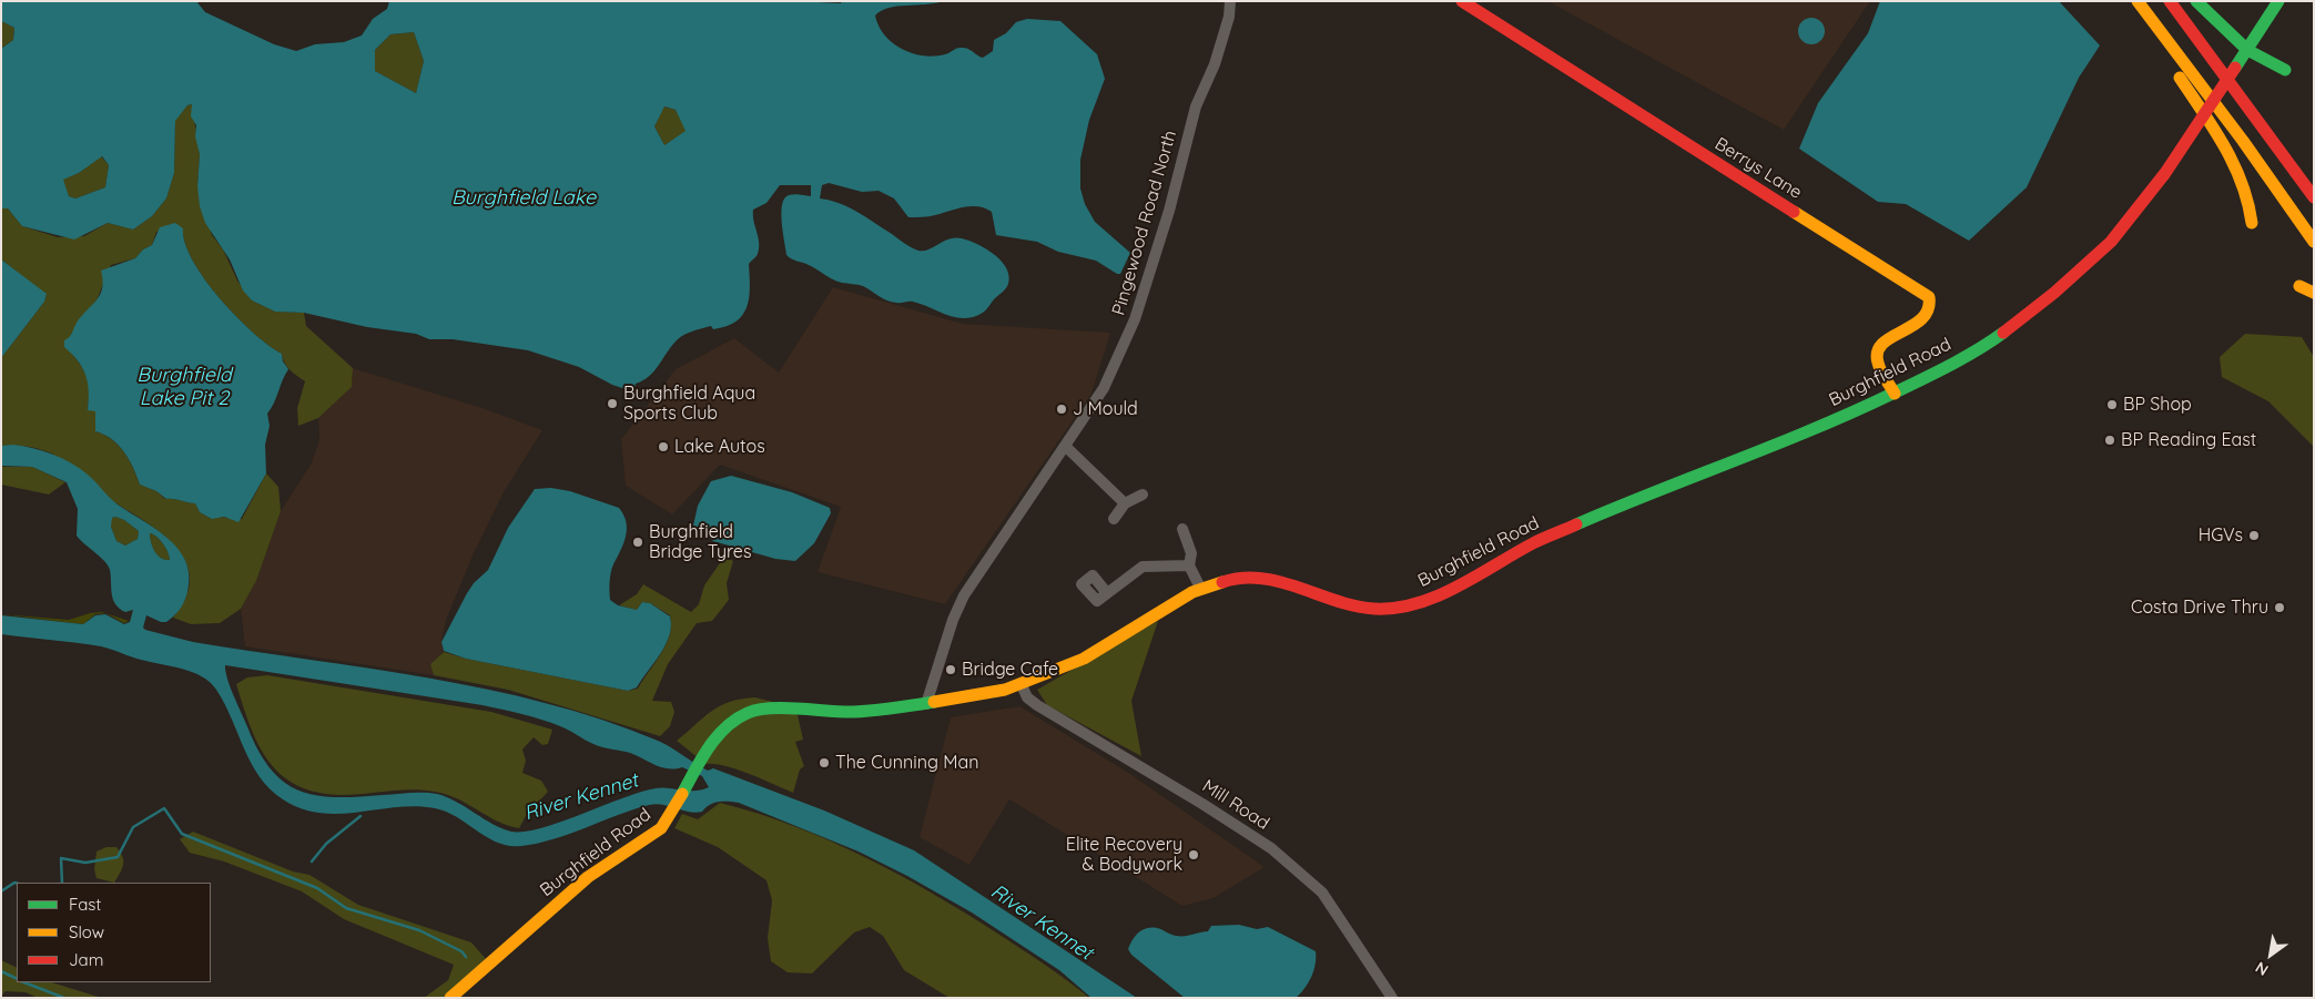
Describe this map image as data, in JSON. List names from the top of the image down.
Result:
{
  "streets": {
    "main road": ["Berrys Lane", "Burghfield Road"],
    "street": ["Pingewood Road North", "Mill Road"]
  },
  "crossings": [
    ["Berrys Lane", "Burghfield Road"],
    ["Pingewood Road North", "Burghfield Road"],
    ["Burghfield Road", "Mill Road"]
  ],
  "water": ["Burghfield Lake", "Burghfield Lake Pit 2", "River Kennet"],
  "places": [
    "Burghfield Aqua Sports Club",
    "BP Shop",
    "J Mould",
    "BP Reading East",
    "Lake Autos",
    "HGVs",
    "Burghfield Bridge Tyres",
    "Costa Drive Thru",
    "Bridge Cafe",
    "The Cunning Man",
    "Elite Recovery & Bodywork"
  ],
  "legend": ["Fast", "Slow", "Jam"],
  "north": "bottom left"
}
